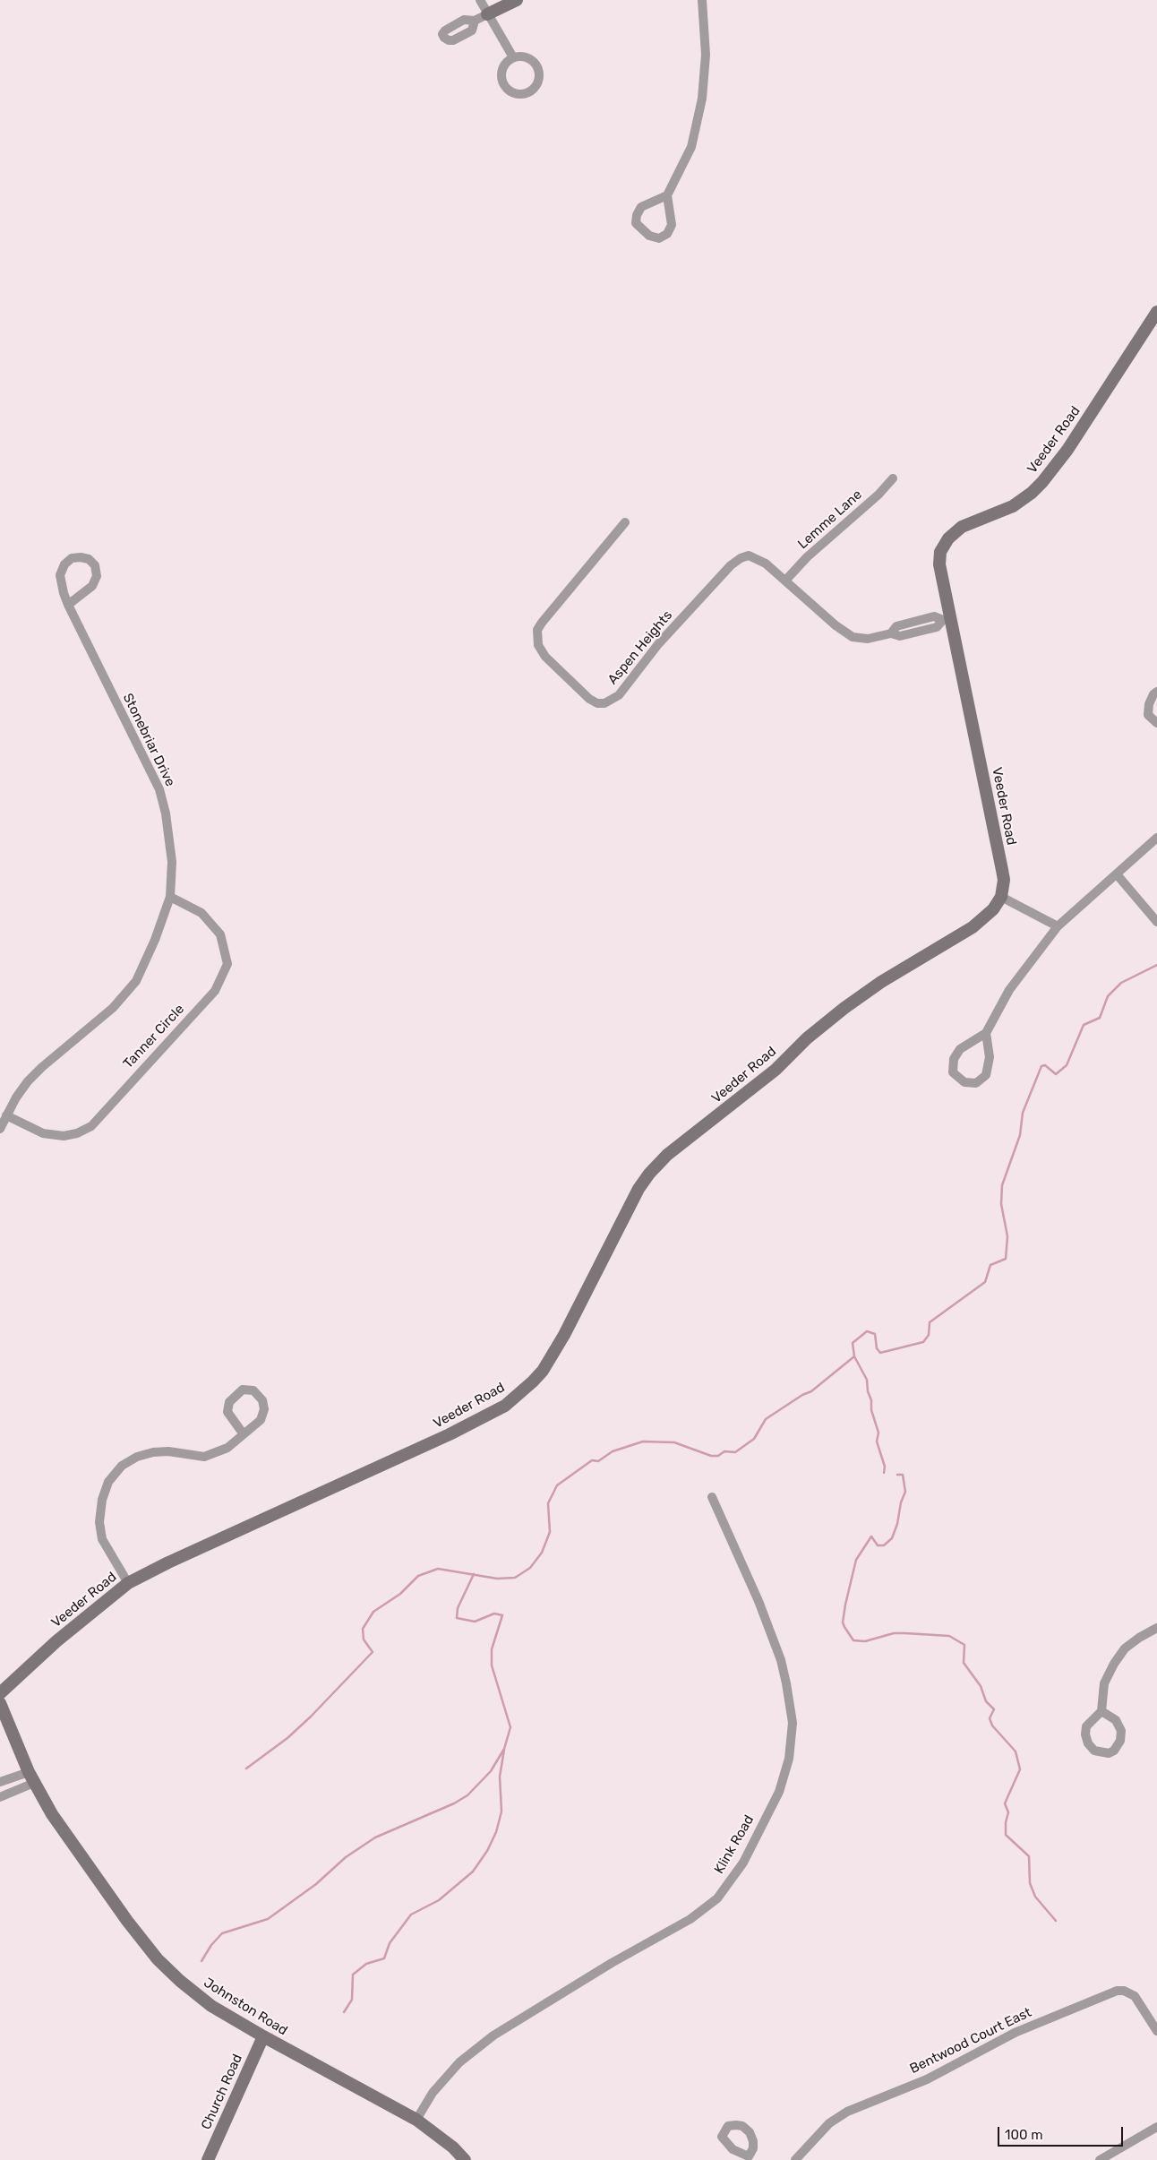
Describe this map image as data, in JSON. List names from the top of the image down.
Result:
{
  "streets": {
    "street": [
      "Veeder Road",
      "Lemme Lane",
      "Aspen Heights",
      "Stonebriar Drive",
      "Tanner Circle",
      "Klink Road",
      "Johnston Road",
      "Bentwood Court East",
      "Church Road"
    ]
  },
  "crossings": [
    ["Veeder Road", "Aspen Heights"],
    ["Lemme Lane", "Aspen Heights"],
    ["Stonebriar Drive", "Tanner Circle"],
    ["Klink Road", "Johnston Road"],
    ["Johnston Road", "Church Road"]
  ],
  "scale_bar": "100 m"
}
